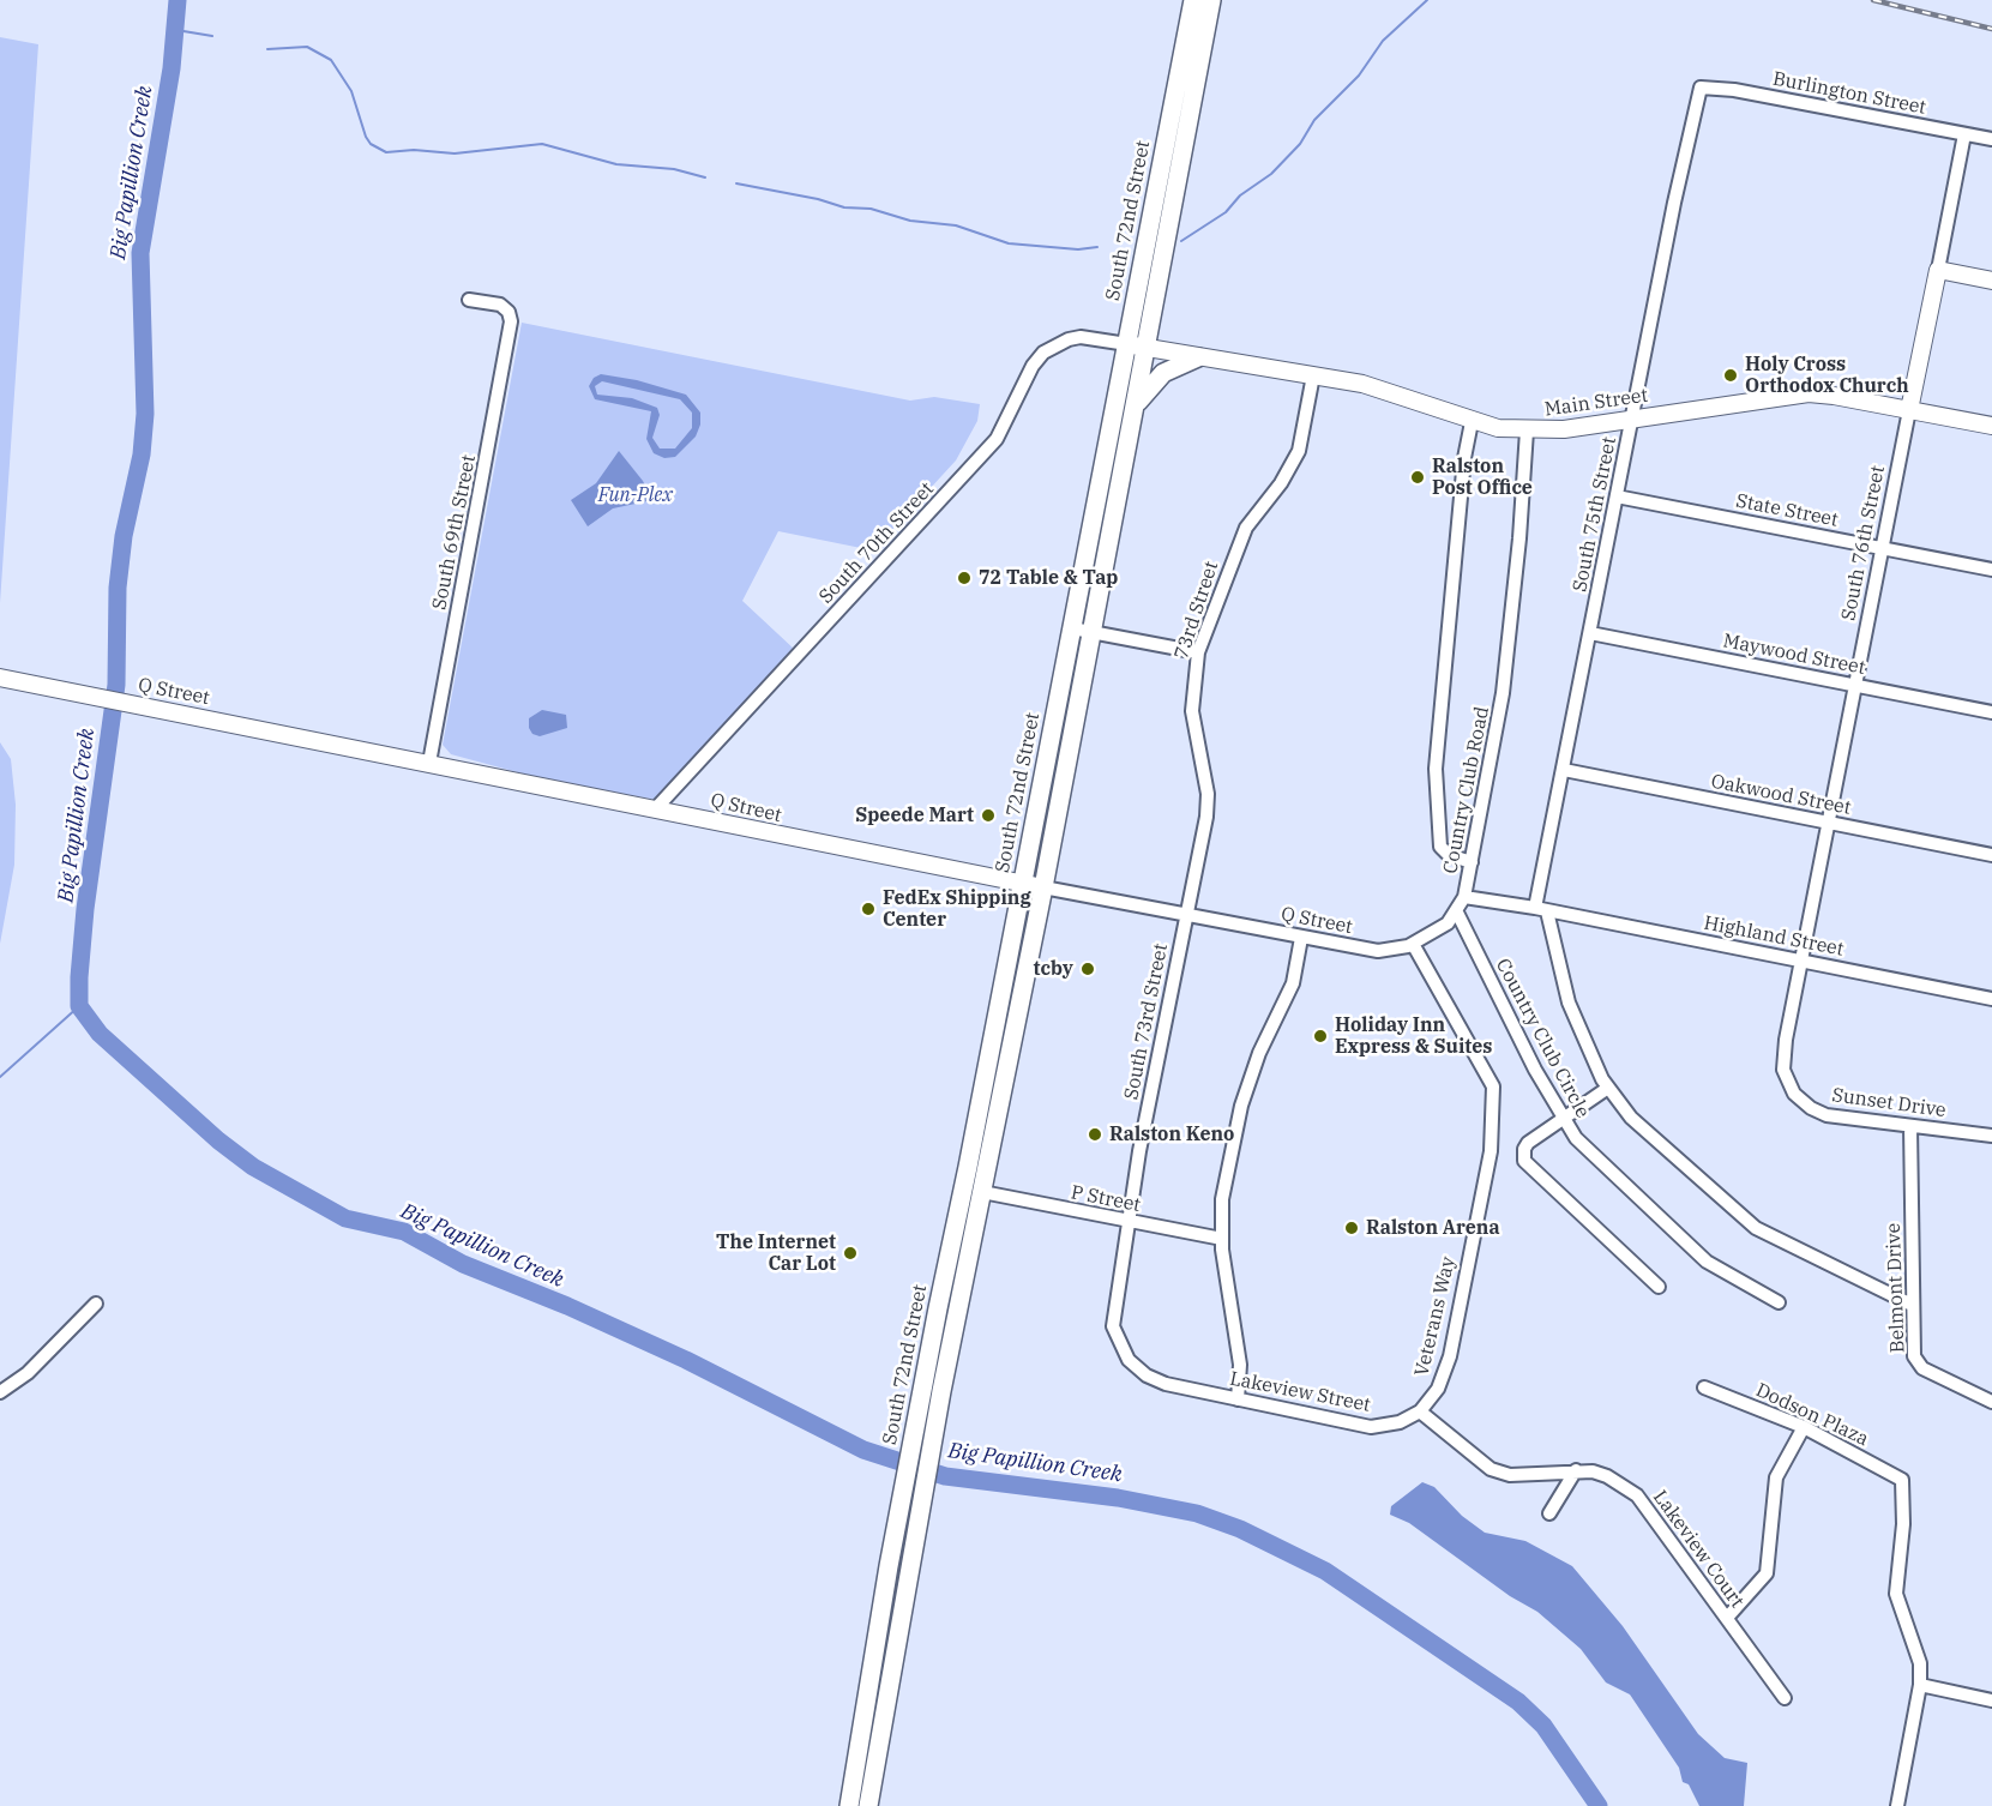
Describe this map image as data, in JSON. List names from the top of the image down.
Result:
{
  "streets": {
    "main road": [
      "South 72nd Street",
      "Main Street",
      "South 76th Street",
      "Q Street"
    ],
    "street": [
      "Burlington Street",
      "State Street",
      "South 75th Street",
      "South 69th Street",
      "South 70th Street",
      "73rd Street",
      "Maywood Street",
      "Country Club Road",
      "Oakwood Street",
      "Highland Street",
      "South 73rd Street",
      "Country Club Circle",
      "Sunset Drive",
      "P Street",
      "Belmont Drive",
      "Veterans Way",
      "Lakeview Street",
      "Dodson Plaza",
      "Lakeview Court"
    ]
  },
  "crossings": [
    ["Burlington Street", "South 75th Street"],
    ["Burlington Street", "South 76th Street"],
    ["South 72nd Street", "Main Street"],
    ["South 72nd Street", "South 70th Street"],
    ["South 72nd Street", "Q Street"],
    ["South 72nd Street", "P Street"],
    ["Main Street", "South 75th Street"],
    ["Main Street", "South 70th Street"],
    ["Main Street", "South 76th Street"],
    ["Main Street", "73rd Street"],
    ["Main Street", "Country Club Road"],
    ["State Street", "South 75th Street"],
    ["State Street", "South 76th Street"],
    ["South 75th Street", "Maywood Street"],
    ["South 75th Street", "Country Club Road"],
    ["South 75th Street", "Oakwood Street"],
    ["South 75th Street", "Highland Street"],
    ["South 69th Street", "Q Street"],
    ["South 70th Street", "Q Street"],
    ["South 76th Street", "Maywood Street"],
    ["South 76th Street", "Oakwood Street"],
    ["South 76th Street", "Highland Street"],
    ["South 76th Street", "Sunset Drive"],
    ["73rd Street", "Q Street"],
    ["73rd Street", "South 73rd Street"],
    ["Q Street", "Country Club Road"],
    ["Q Street", "South 73rd Street"],
    ["Q Street", "Country Club Circle"],
    ["Q Street", "Veterans Way"],
    ["Country Club Road", "Highland Street"],
    ["Highland Street", "Sunset Drive"],
    ["South 73rd Street", "P Street"],
    ["South 73rd Street", "Lakeview Street"],
    ["Sunset Drive", "Belmont Drive"],
    ["Veterans Way", "Lakeview Street"],
    ["Veterans Way", "Lakeview Court"],
    ["Lakeview Street", "Lakeview Court"]
  ],
  "water": ["Big Papillion Creek"],
  "parks": ["Fun-Plex"],
  "places": [
    "Holy Cross Orthodox Church",
    "Ralston Post Office",
    "72 Table & Tap",
    "Speede Mart",
    "FedEx Shipping Center",
    "tcby",
    "Holiday Inn Express & Suites",
    "Ralston Keno",
    "Ralston Arena",
    "The Internet Car Lot"
  ]
}
